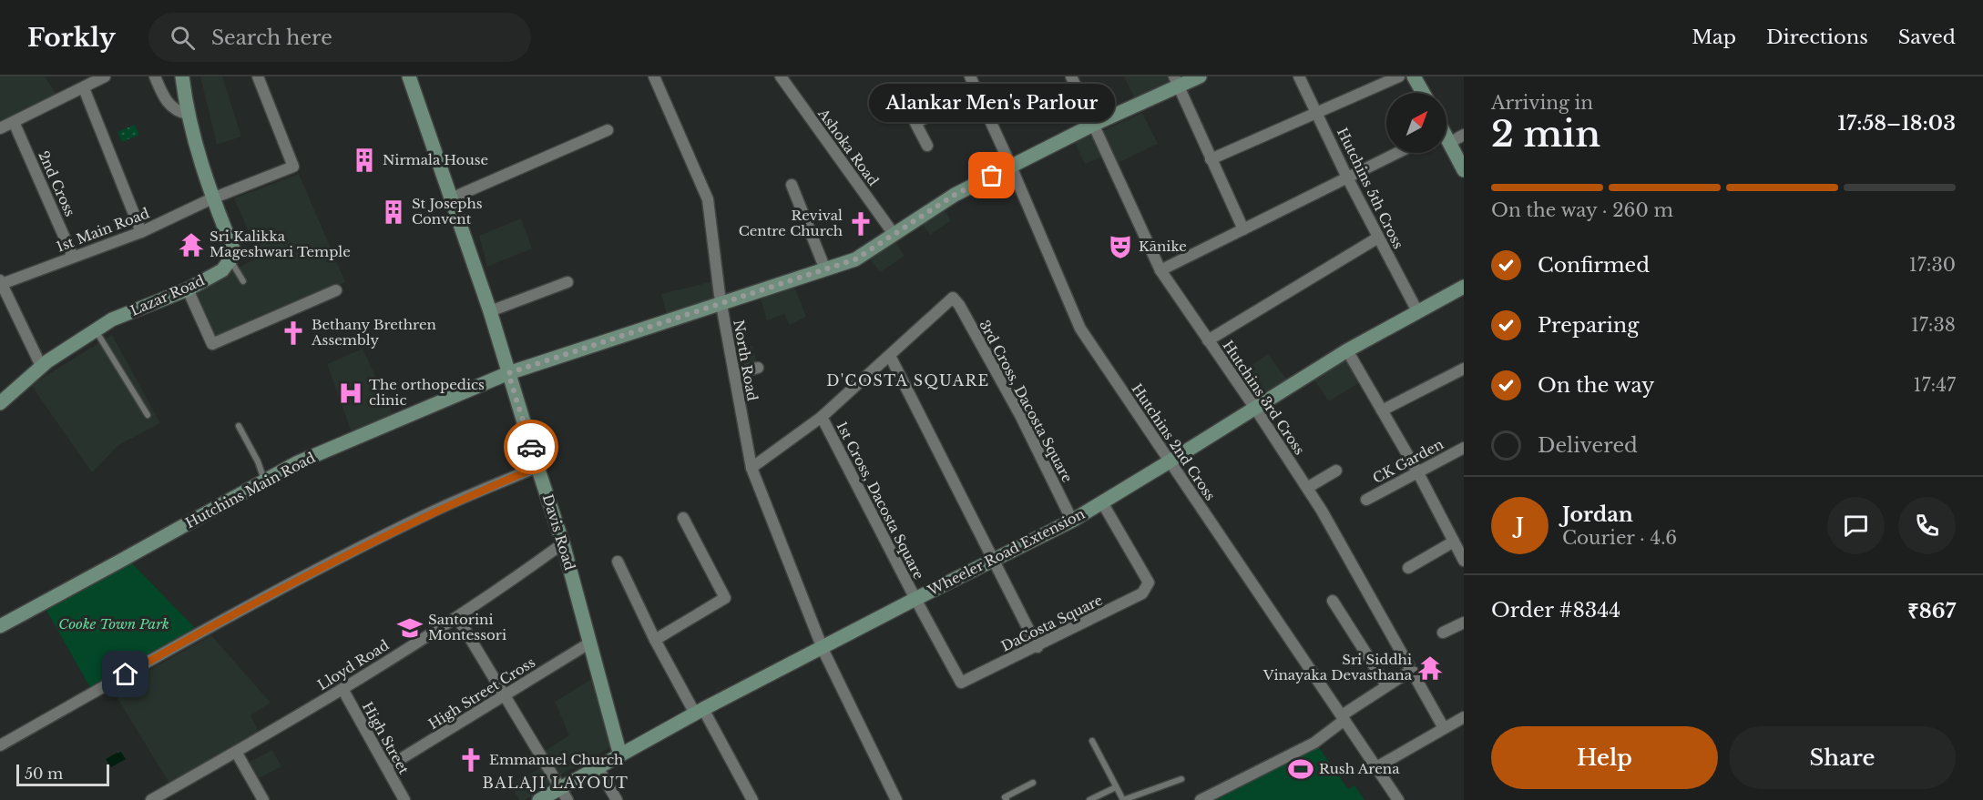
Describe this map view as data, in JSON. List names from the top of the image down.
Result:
{
  "streets": {
    "street": [
      "Ashoka Road",
      "2nd Cross",
      "Hutchins 5th Cross",
      "1st Main Road",
      "Lazar Road",
      "North Road",
      "Hutchins 3rd Cross",
      "3rd Cross, Dacosta Square",
      "Hutchins 2nd Cross",
      "CK Garden",
      "Hutchins Main Road",
      "1st Cross, Dacosta Square",
      "Davis Road",
      "Wheeler Road Extension",
      "DaCosta Square",
      "Lloyd Road",
      "High Street Cross",
      "High Street"
    ]
  },
  "crossings": [
    ["Ashoka Road", "Hutchins Main Road"],
    ["2nd Cross", "1st Main Road"],
    ["Hutchins 5th Cross", "Wheeler Road Extension"],
    ["North Road", "Hutchins Main Road"],
    ["North Road", "Wheeler Road Extension"],
    ["Hutchins 3rd Cross", "Hutchins Main Road"],
    ["Hutchins 3rd Cross", "Wheeler Road Extension"],
    ["3rd Cross, Dacosta Square", "Wheeler Road Extension"],
    ["Hutchins 2nd Cross", "Hutchins Main Road"],
    ["Hutchins 2nd Cross", "Wheeler Road Extension"],
    ["Hutchins Main Road", "Davis Road"],
    ["1st Cross, Dacosta Square", "Wheeler Road Extension"],
    ["1st Cross, Dacosta Square", "DaCosta Square"],
    ["Davis Road", "Wheeler Road Extension"],
    ["Davis Road", "Lloyd Road"],
    ["Davis Road", "High Street Cross"],
    ["Wheeler Road Extension", "DaCosta Square"],
    ["Lloyd Road", "High Street"],
    ["High Street Cross", "High Street"]
  ],
  "districts": ["D'COSTA SQUARE", "BALAJI LAYOUT"],
  "parks": ["Cooke Town Park"],
  "places": {
    "building": ["Nirmala House", "St Josephs Convent"],
    "other": ["Alankar Men's Parlour"],
    "church": ["Revival Centre Church", "Bethany Brethren Assembly", "Emmanuel Church"],
    "temple": ["Sri Kalikka Mageshwari Temple", "Sri Siddhi Vinayaka Devasthana"],
    "theatre": ["Kānike"],
    "hospital": ["The orthopedics clinic"],
    "school or university": ["Santorini Montessori"],
    "sports": ["Rush Arena"]
  },
  "scale_bar": "50 m",
  "north": "top right",
  "page": {
    "header": "Forkly",
    "search": "Search here",
    "nav": ["Map", "Directions", "Saved"],
    "heading": ["2 min", "Arriving in", "17:58–18:03"],
    "panel": [
      "Jordan",
      "Courier · 4.6",
      "Order #8344",
      "₹867"
    ],
    "bubble": "Alankar Men's Parlour",
    "bar": "On the way · 260 m",
    "list": [
      ["Confirmed", "17:30"],
      ["Preparing", "17:38"],
      ["On the way", "17:47"],
      "Delivered"
    ],
    "round": "J",
    "buttons": ["Help", "Share"],
    "scale": "50 m"
  }
}
